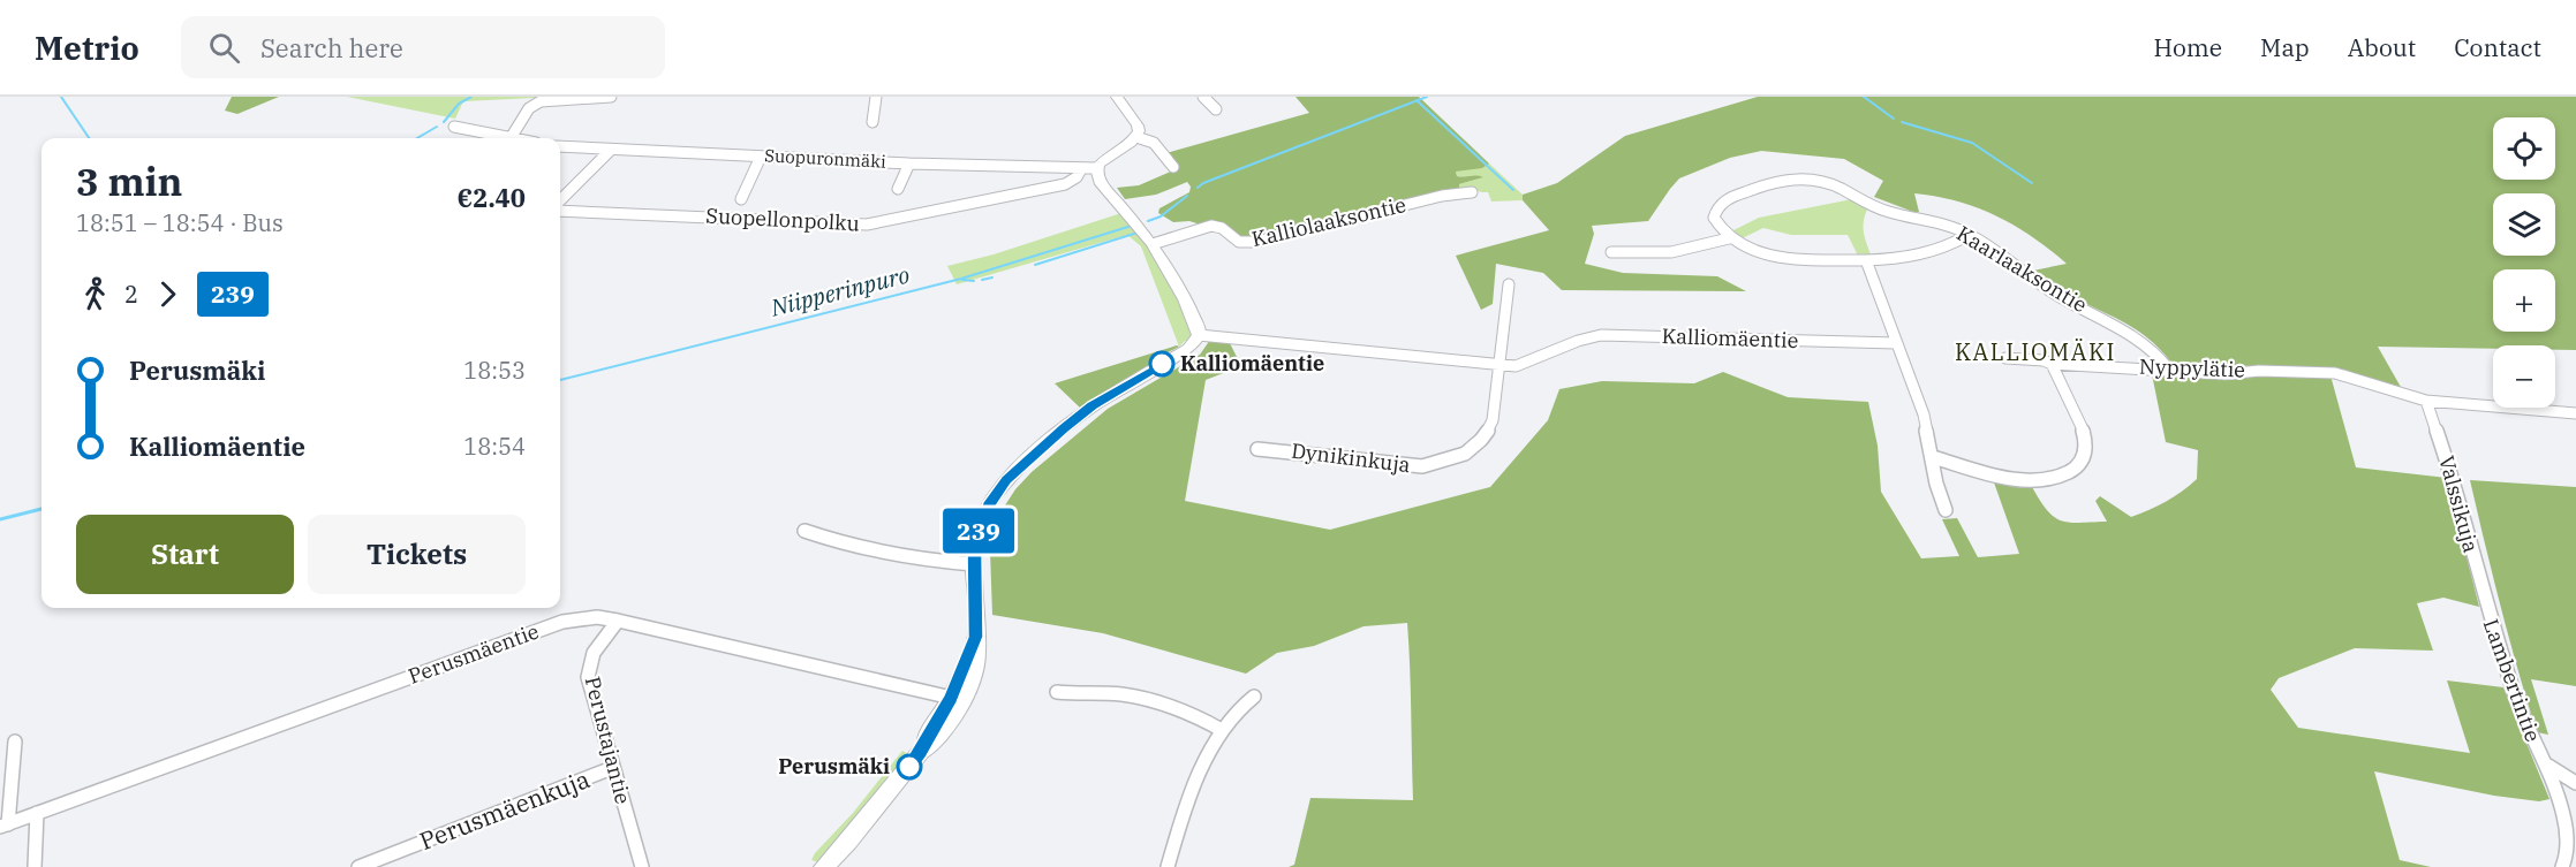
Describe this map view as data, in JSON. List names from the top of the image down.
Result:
{
  "streets": {
    "street": [
      "Suopuronmäki",
      "Suopellonpolku",
      "Kalliolaaksontie",
      "Kaarlaaksontie",
      "Kalliomäentie",
      "Nyppylätie",
      "Dynikinkuja",
      "Valssikuja",
      "Perusmäentie",
      "Lambertintie",
      "Perustajantie",
      "Perusmäenkuja"
    ]
  },
  "crossings": [
    ["Suopuronmäki", "Suopellonpolku"],
    ["Kaarlaaksontie", "Nyppylätie"],
    ["Kalliomäentie", "Dynikinkuja"],
    ["Nyppylätie", "Valssikuja"],
    ["Valssikuja", "Lambertintie"],
    ["Perusmäentie", "Perustajantie"],
    ["Perustajantie", "Perusmäenkuja"]
  ],
  "districts": ["KALLIOMÄKI"],
  "water": ["Niipperinpuro"],
  "places": ["Kalliomäentie", "Perusmäki"],
  "lines": ["bus line 239"],
  "page": {
    "header": "Metrio",
    "search": "Search here",
    "nav": [
      "Home",
      "Map",
      "About",
      "Contact"
    ],
    "on_map": "239",
    "map_buttons": ["+", "−"],
    "heading": ["3 min", "18:51 – 18:54 · Bus", "€2.40"],
    "legs": ["2", "239"],
    "list": [
      {
        "name": "Perusmäki",
        "value": "18:53"
      },
      {
        "name": "Kalliomäentie",
        "value": "18:54"
      }
    ],
    "buttons": ["Start", "Tickets"]
  }
}
